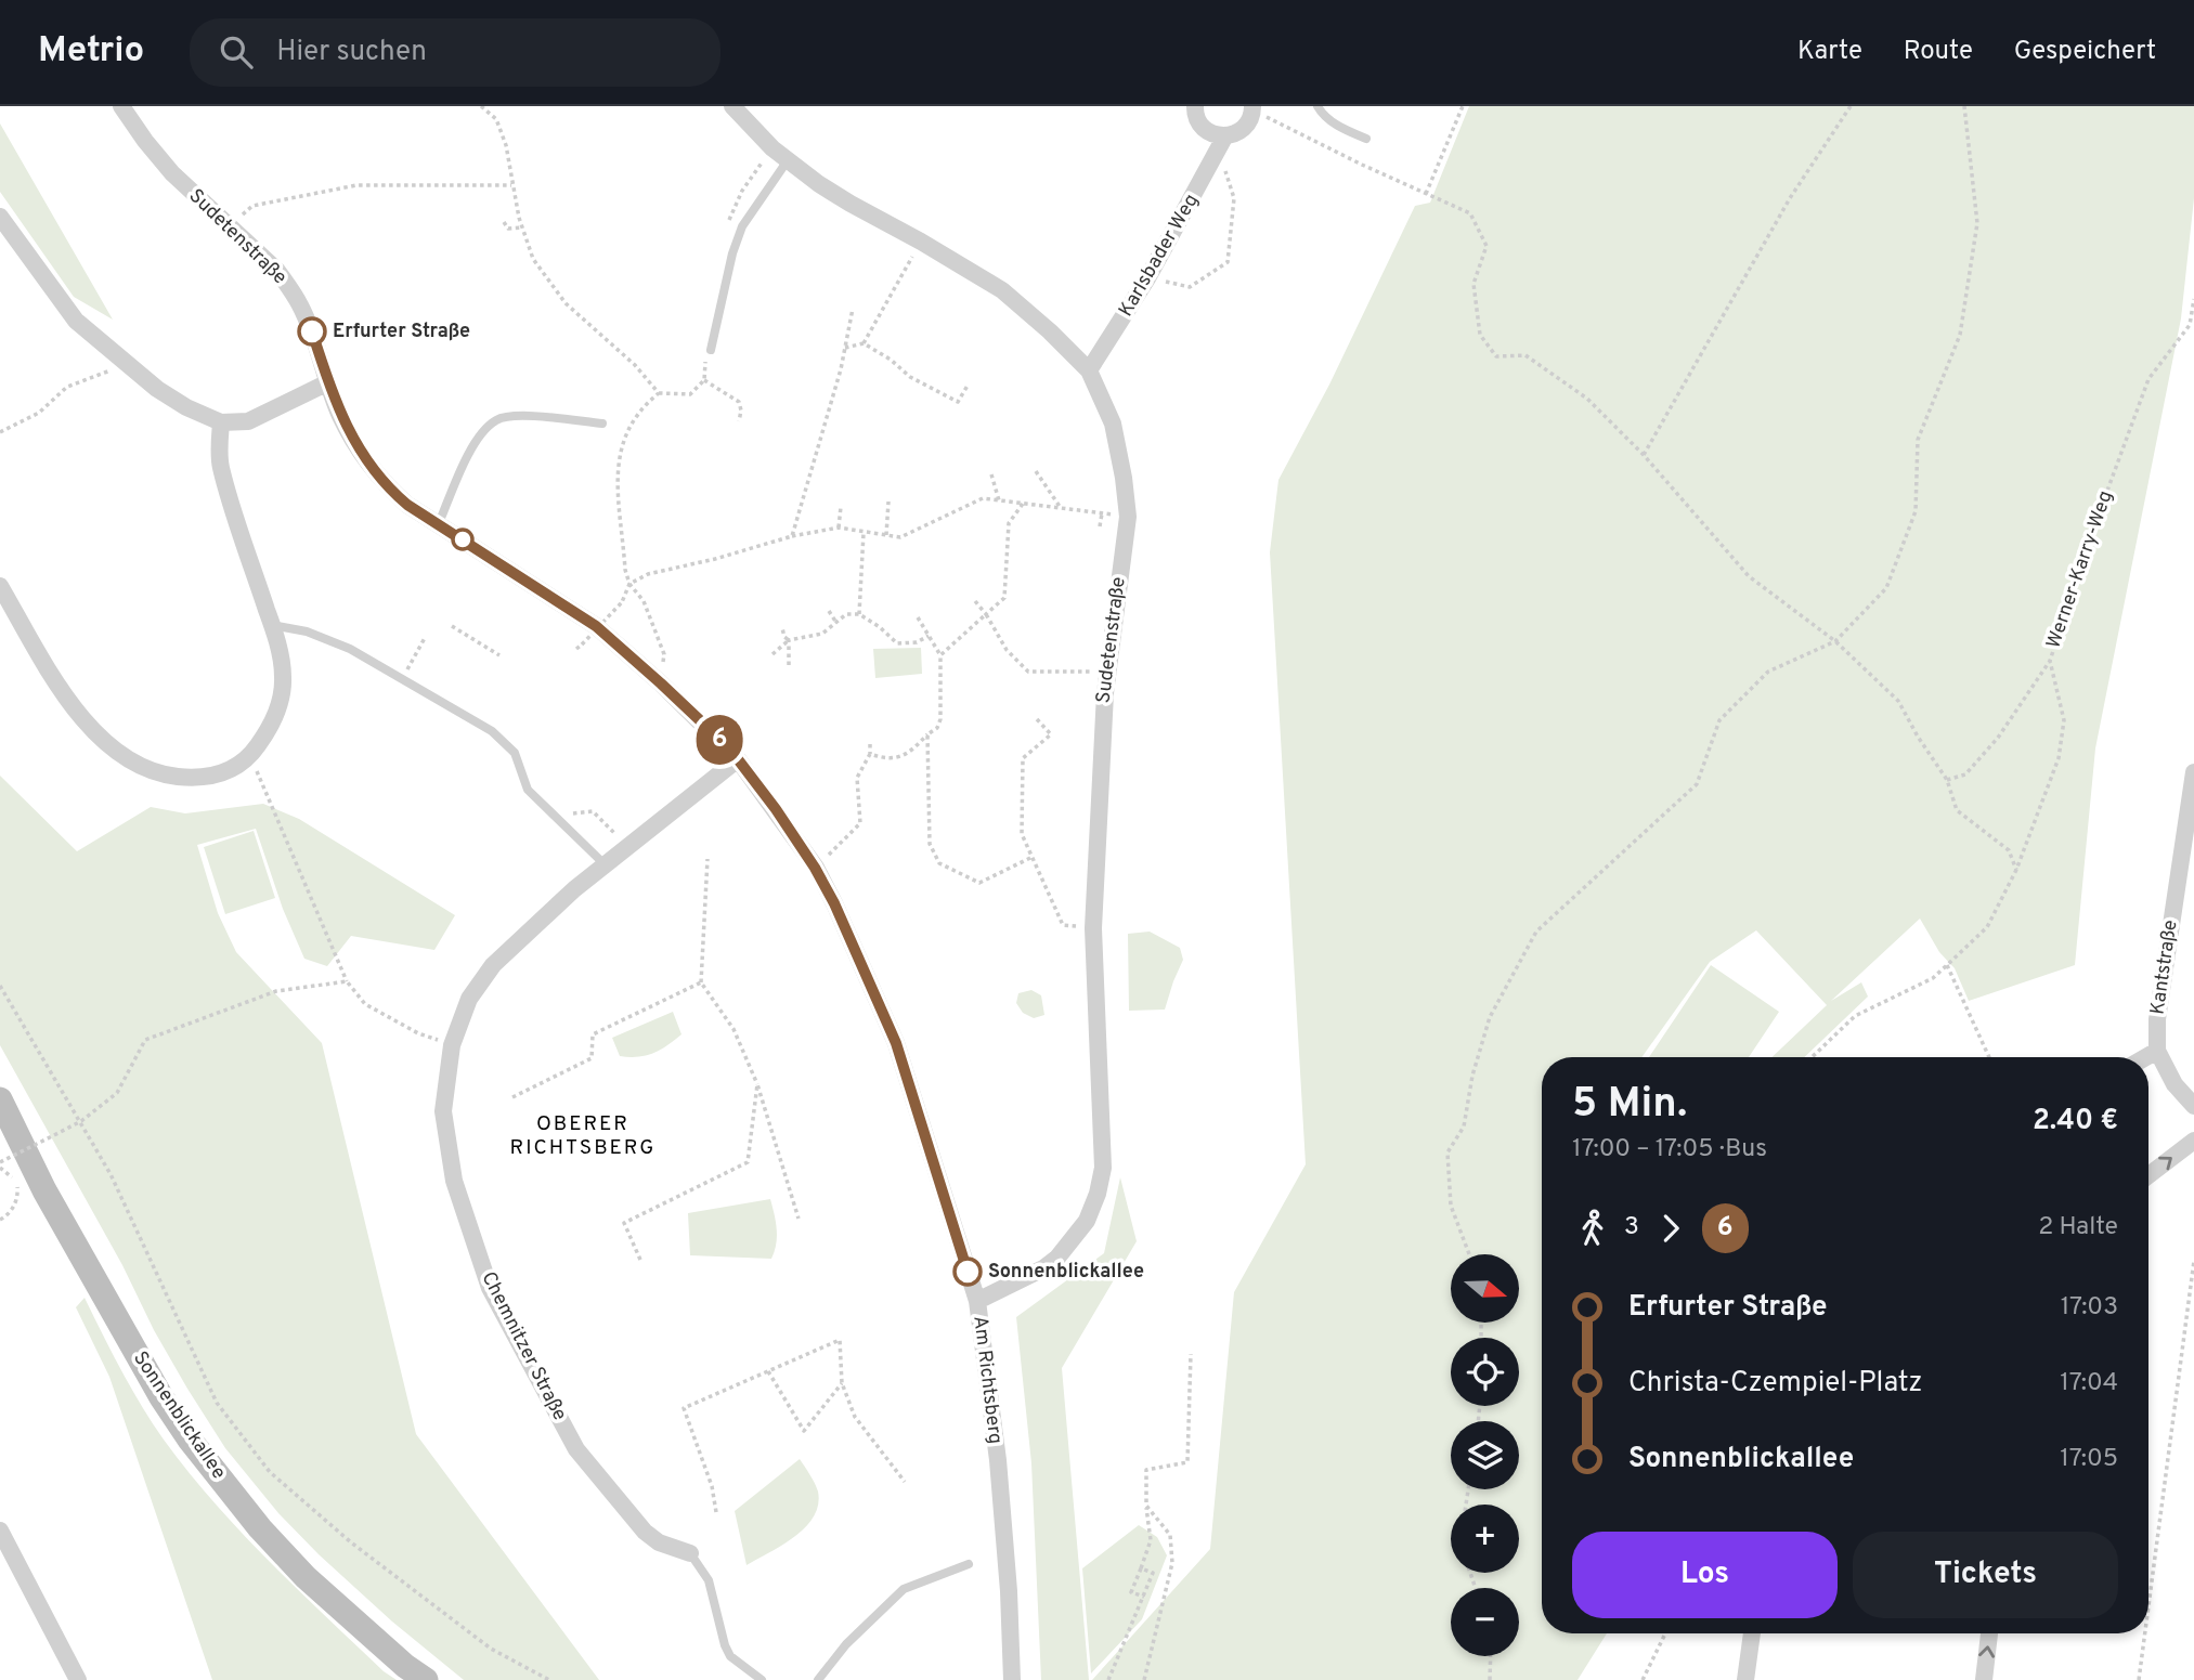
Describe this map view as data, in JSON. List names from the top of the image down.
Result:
{
  "streets": {
    "main road": ["Sonnenblickallee"],
    "street": [
      "Sudetenstraße",
      "Karlsbader Weg",
      "Kantstraße",
      "Chemnitzer Straße",
      "Am Richtsberg"
    ],
    "path": ["Werner-Karry-Weg"]
  },
  "crossings": [
    ["Sudetenstraße", "Karlsbader Weg"],
    ["Sudetenstraße", "Am Richtsberg"],
    ["Chemnitzer Straße", "Am Richtsberg"]
  ],
  "districts": ["OBERER RICHTSBERG"],
  "places": ["Erfurter Straße", "Sonnenblickallee"],
  "lines": ["bus line 6"],
  "north": "right",
  "page": {
    "header": "Metrio",
    "search": "Hier suchen",
    "nav": ["Karte", "Route", "Gespeichert"],
    "on_map": "6",
    "heading": ["5 Min.", "17:00 – 17:05 · Bus", "2.40 €"],
    "legs": ["3", "6", "2 Halte"],
    "map_buttons": ["+", "−"],
    "list": [
      {
        "name": "Erfurter Straße",
        "value": "17:03"
      },
      {
        "name": "Christa-Czempiel-Platz",
        "value": "17:04"
      },
      {
        "name": "Sonnenblickallee",
        "value": "17:05"
      }
    ],
    "buttons": ["Los", "Tickets"]
  }
}
